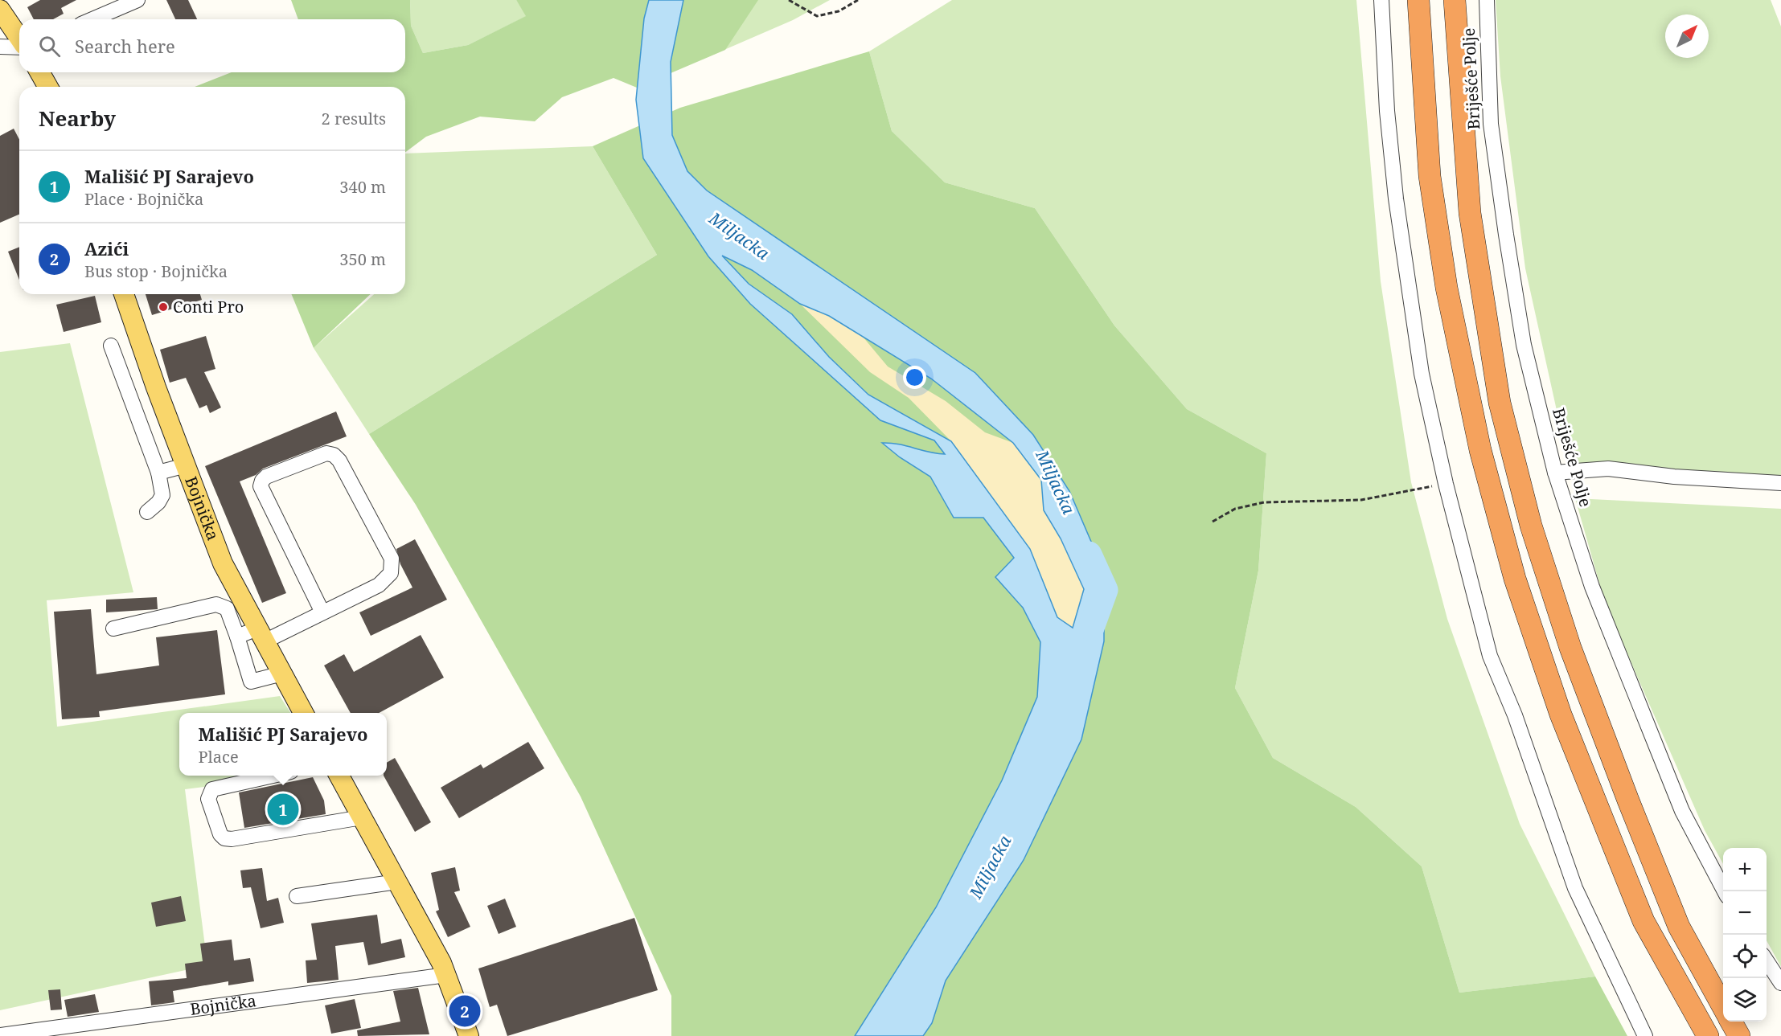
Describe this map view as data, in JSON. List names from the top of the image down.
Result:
{
  "streets": {
    "main road": ["Bojnička"],
    "street": ["Briješće Polje"]
  },
  "water": ["Miljacka"],
  "places": ["Conti Pro"],
  "north": "top right",
  "page": {
    "search": "Search here",
    "heading": ["Nearby", "2 results"],
    "list": [
      {
        "mark": "1",
        "name": "Mališić PJ Sarajevo",
        "note": "Place · Bojnička",
        "value": "340 m"
      },
      {
        "mark": "2",
        "name": "Azići",
        "note": "Bus stop · Bojnička",
        "value": "350 m"
      }
    ],
    "popup": ["Mališić PJ Sarajevo", "Place"],
    "pins": ["1", "2"],
    "map_buttons": ["+", "−"]
  }
}
